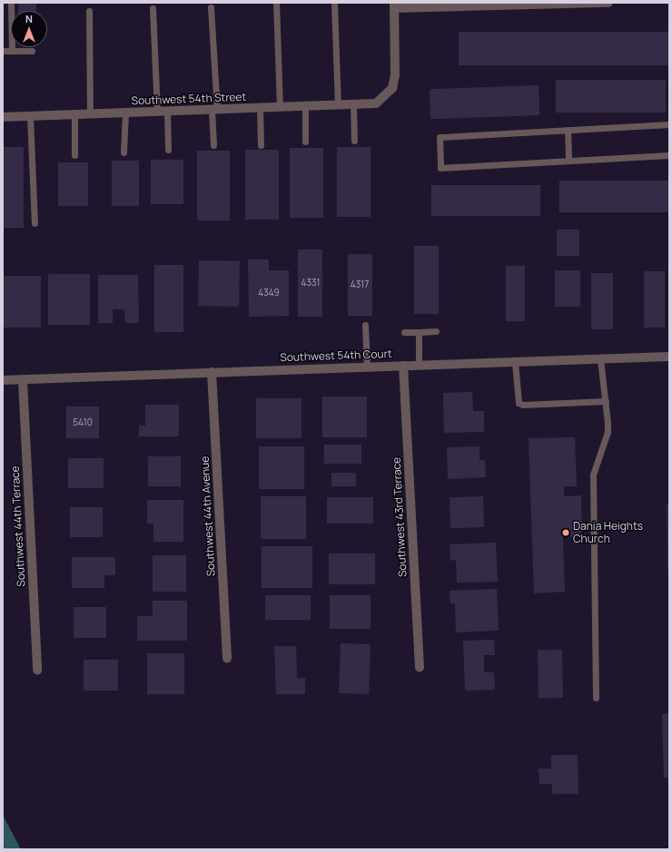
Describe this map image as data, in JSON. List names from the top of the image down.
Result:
{
  "streets": {
    "street": [
      "Southwest 54th Street",
      "Southwest 54th Court",
      "Southwest 44th Avenue",
      "Southwest 43rd Terrace",
      "Southwest 44th Terrace"
    ]
  },
  "crossings": [
    ["Southwest 54th Court", "Southwest 44th Avenue"],
    ["Southwest 54th Court", "Southwest 43rd Terrace"],
    ["Southwest 54th Court", "Southwest 44th Terrace"]
  ],
  "places": ["Dania Heights Church"],
  "house_numbers": [
    "4331",
    "4317",
    "4349",
    "5410"
  ],
  "north": "top"
}
